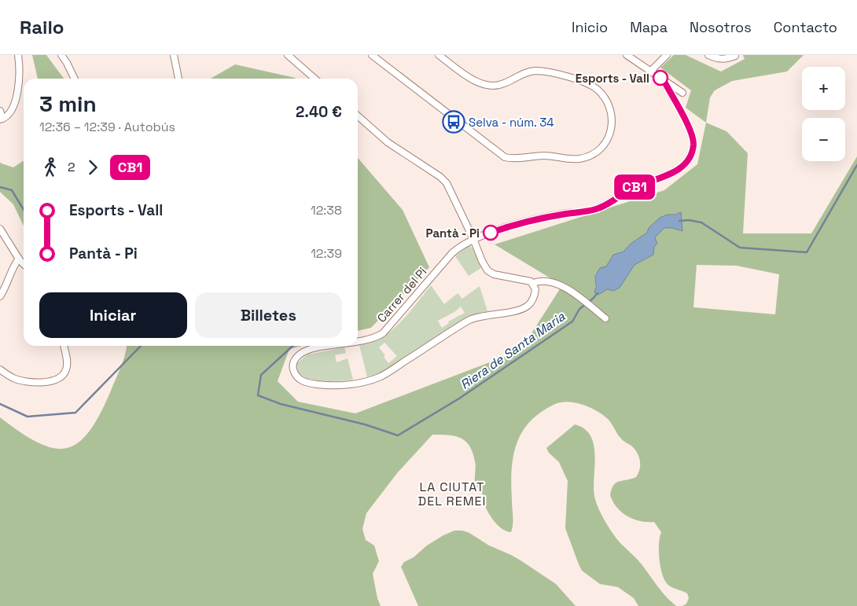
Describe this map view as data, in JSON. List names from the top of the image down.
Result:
{
  "streets": {
    "street": ["Carrer del Pi"]
  },
  "districts": ["LA CIUTAT DEL REMEI"],
  "water": ["Riera de Santa Maria"],
  "places": {
    "other": ["Esports - Vall", "Pantà - Pi"],
    "bus stop": ["Selva - núm. 34"]
  },
  "lines": ["bus line CB1"],
  "page": {
    "header": "Railo",
    "nav": [
      "Inicio",
      "Mapa",
      "Nosotros",
      "Contacto"
    ],
    "on_map": "CB1",
    "map_buttons": ["+", "−"],
    "heading": ["3 min", "12:36 – 12:39 · Autobús", "2.40 €"],
    "legs": ["2", "CB1"],
    "list": [
      {
        "name": "Esports - Vall",
        "value": "12:38"
      },
      {
        "name": "Pantà - Pi",
        "value": "12:39"
      }
    ],
    "buttons": ["Iniciar", "Billetes"]
  }
}
